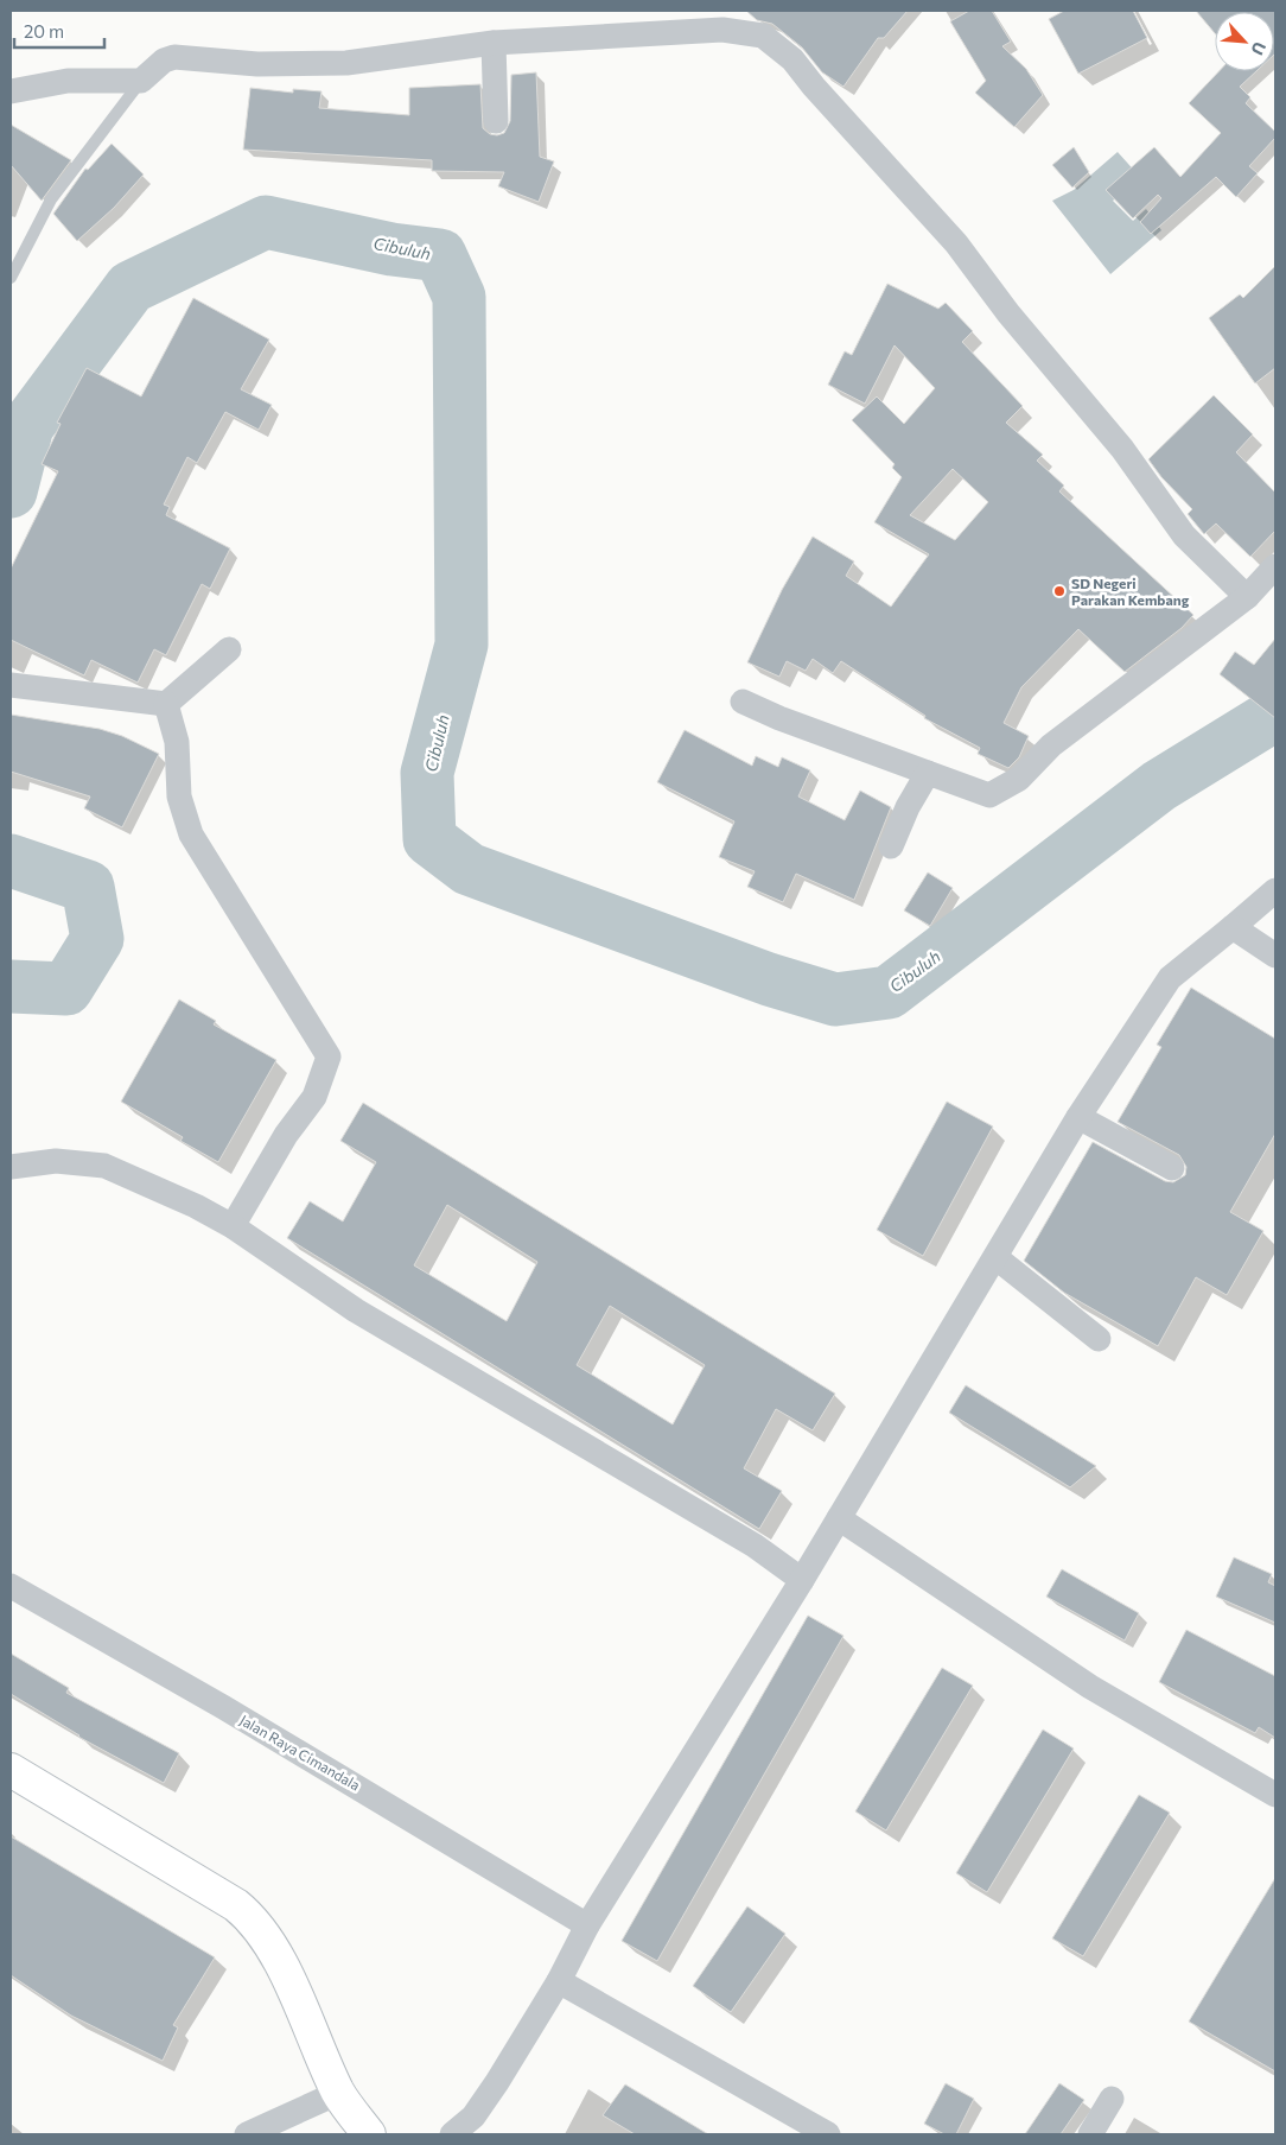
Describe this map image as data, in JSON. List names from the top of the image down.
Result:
{
  "streets": {
    "street": ["Jalan Raya Cimandala"]
  },
  "water": ["Cibuluh"],
  "places": ["SD Negeri Parakan Kembang"],
  "scale_bar": "20 m",
  "north": "bottom right"
}
